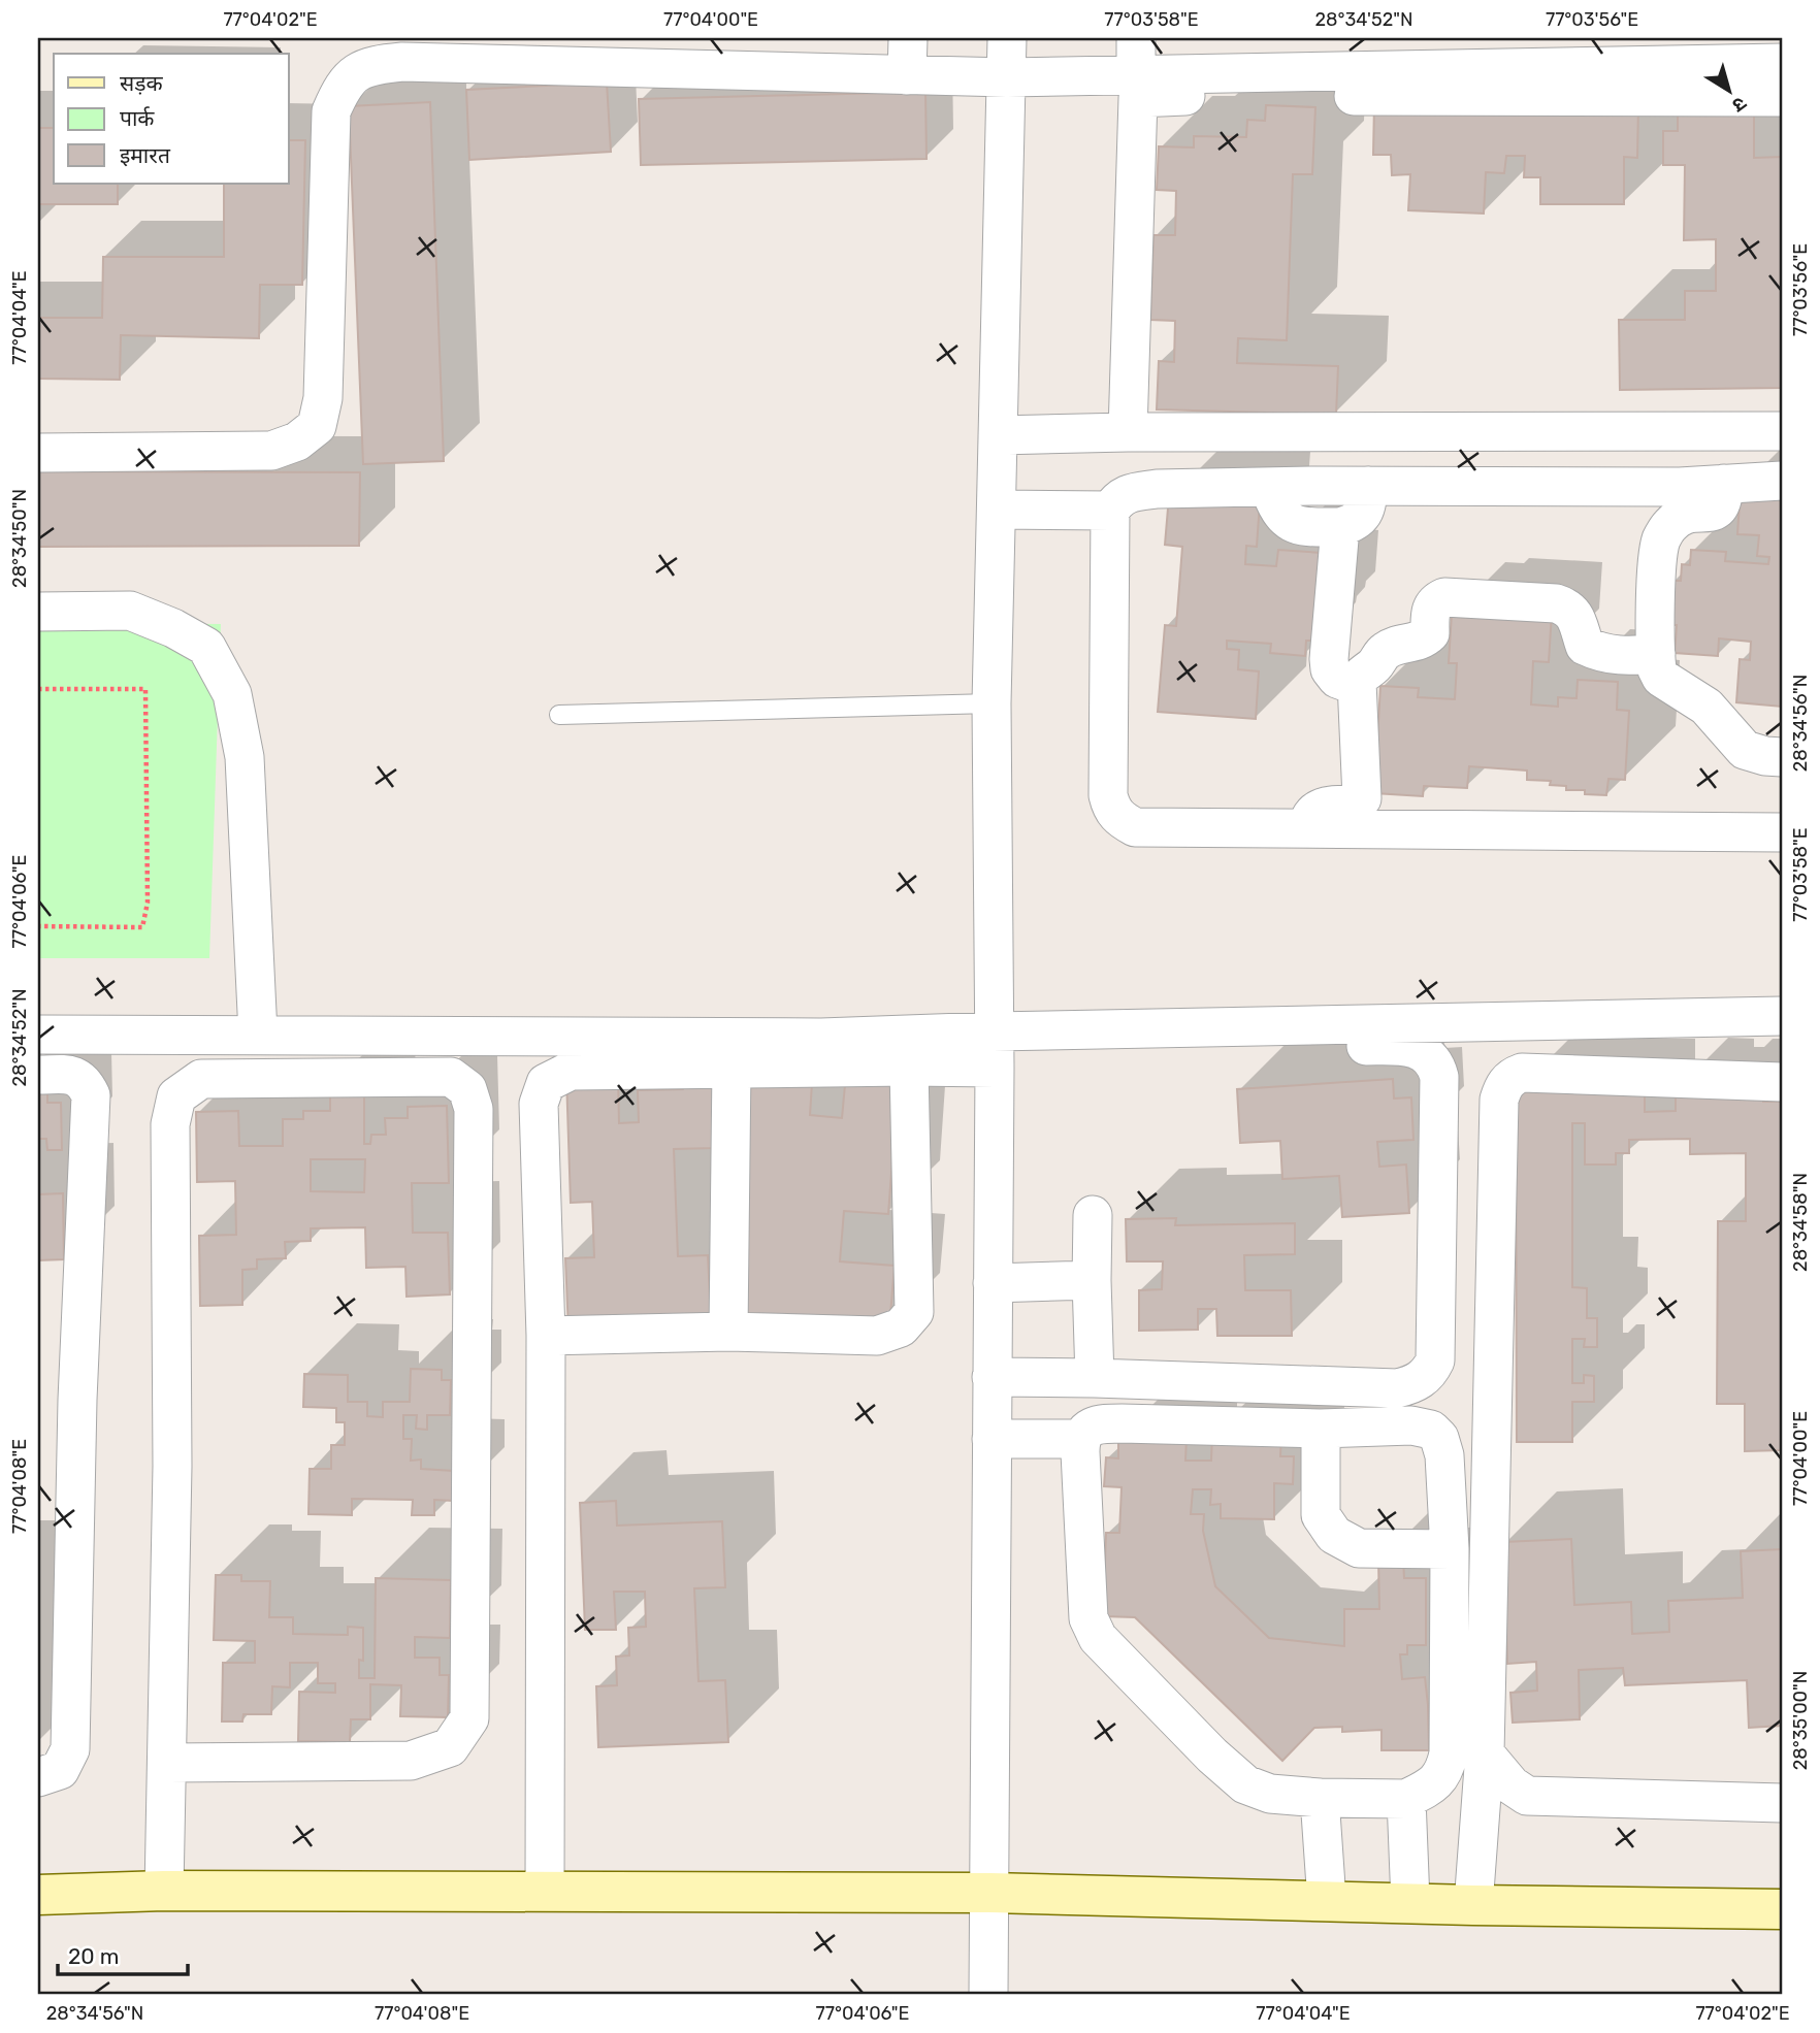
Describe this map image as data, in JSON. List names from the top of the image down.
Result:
{
  "legend": ["सड़क", "पार्क", "इमारत"],
  "scale_bar": "20 m",
  "north": "bottom right",
  "coordinates": [
    "77°04'02\"E",
    "77°04'00\"E",
    "77°03'58\"E",
    "28°34'52\"N",
    "77°03'56\"E",
    "77°04'04\"E",
    "28°34'50\"N",
    "28°34'56\"N",
    "77°04'06\"E",
    "28°34'58\"N",
    "77°04'08\"E",
    "28°35'00\"N"
  ]
}
